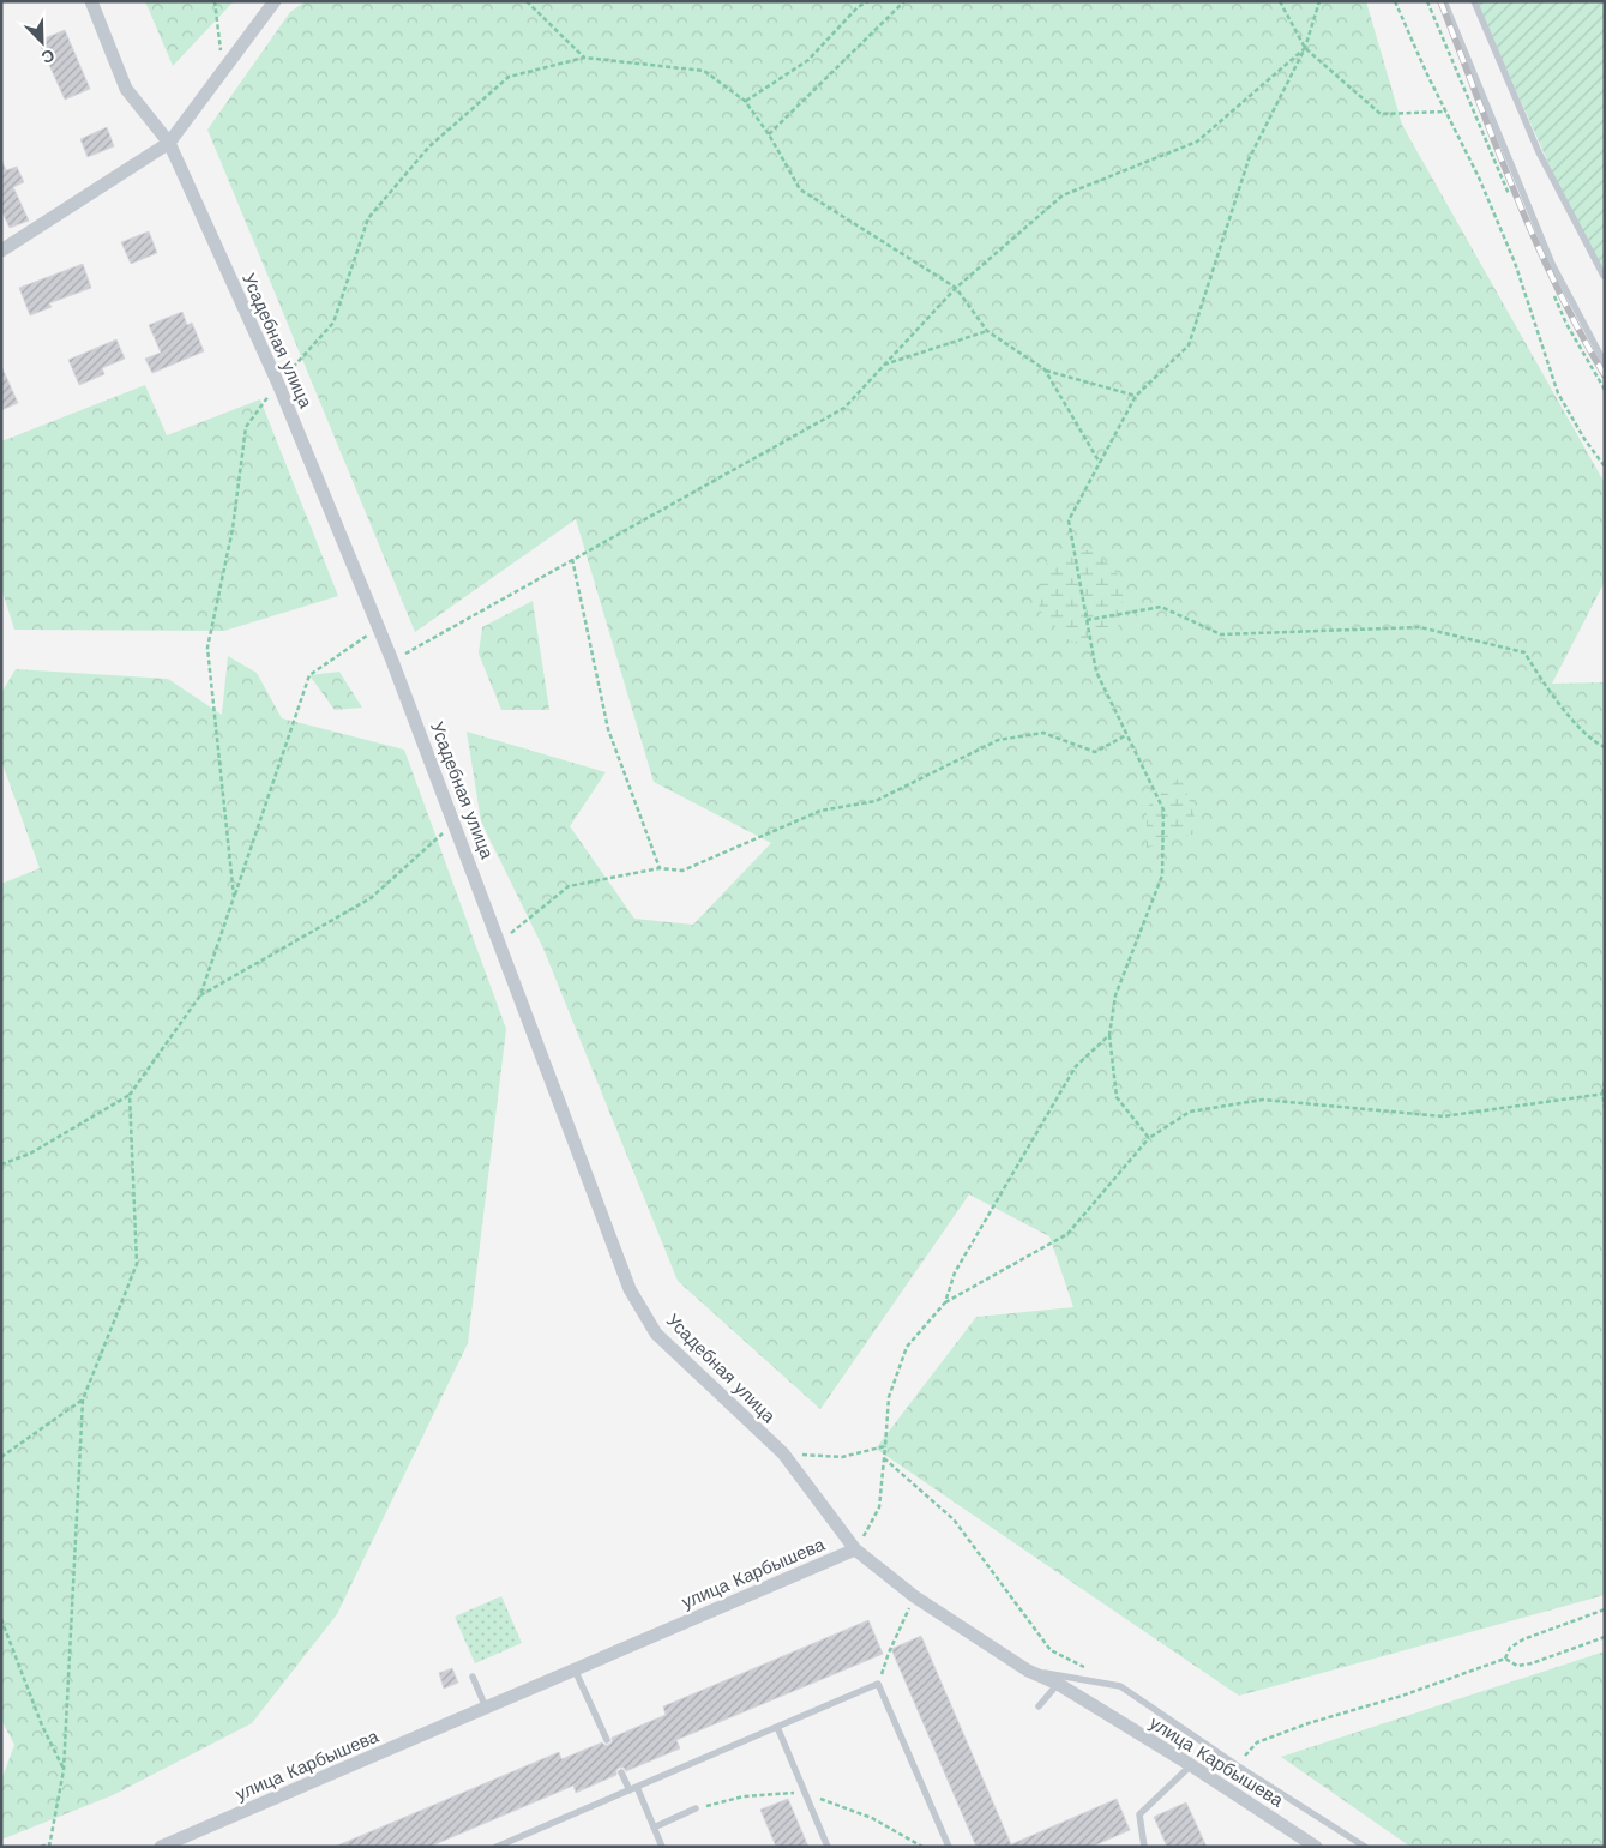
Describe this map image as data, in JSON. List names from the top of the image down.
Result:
{
  "streets": {
    "street": ["Усадебная улица", "улица Карбышева"]
  },
  "crossings": [
    ["Усадебная улица", "улица Карбышева"]
  ],
  "north": "bottom right"
}
